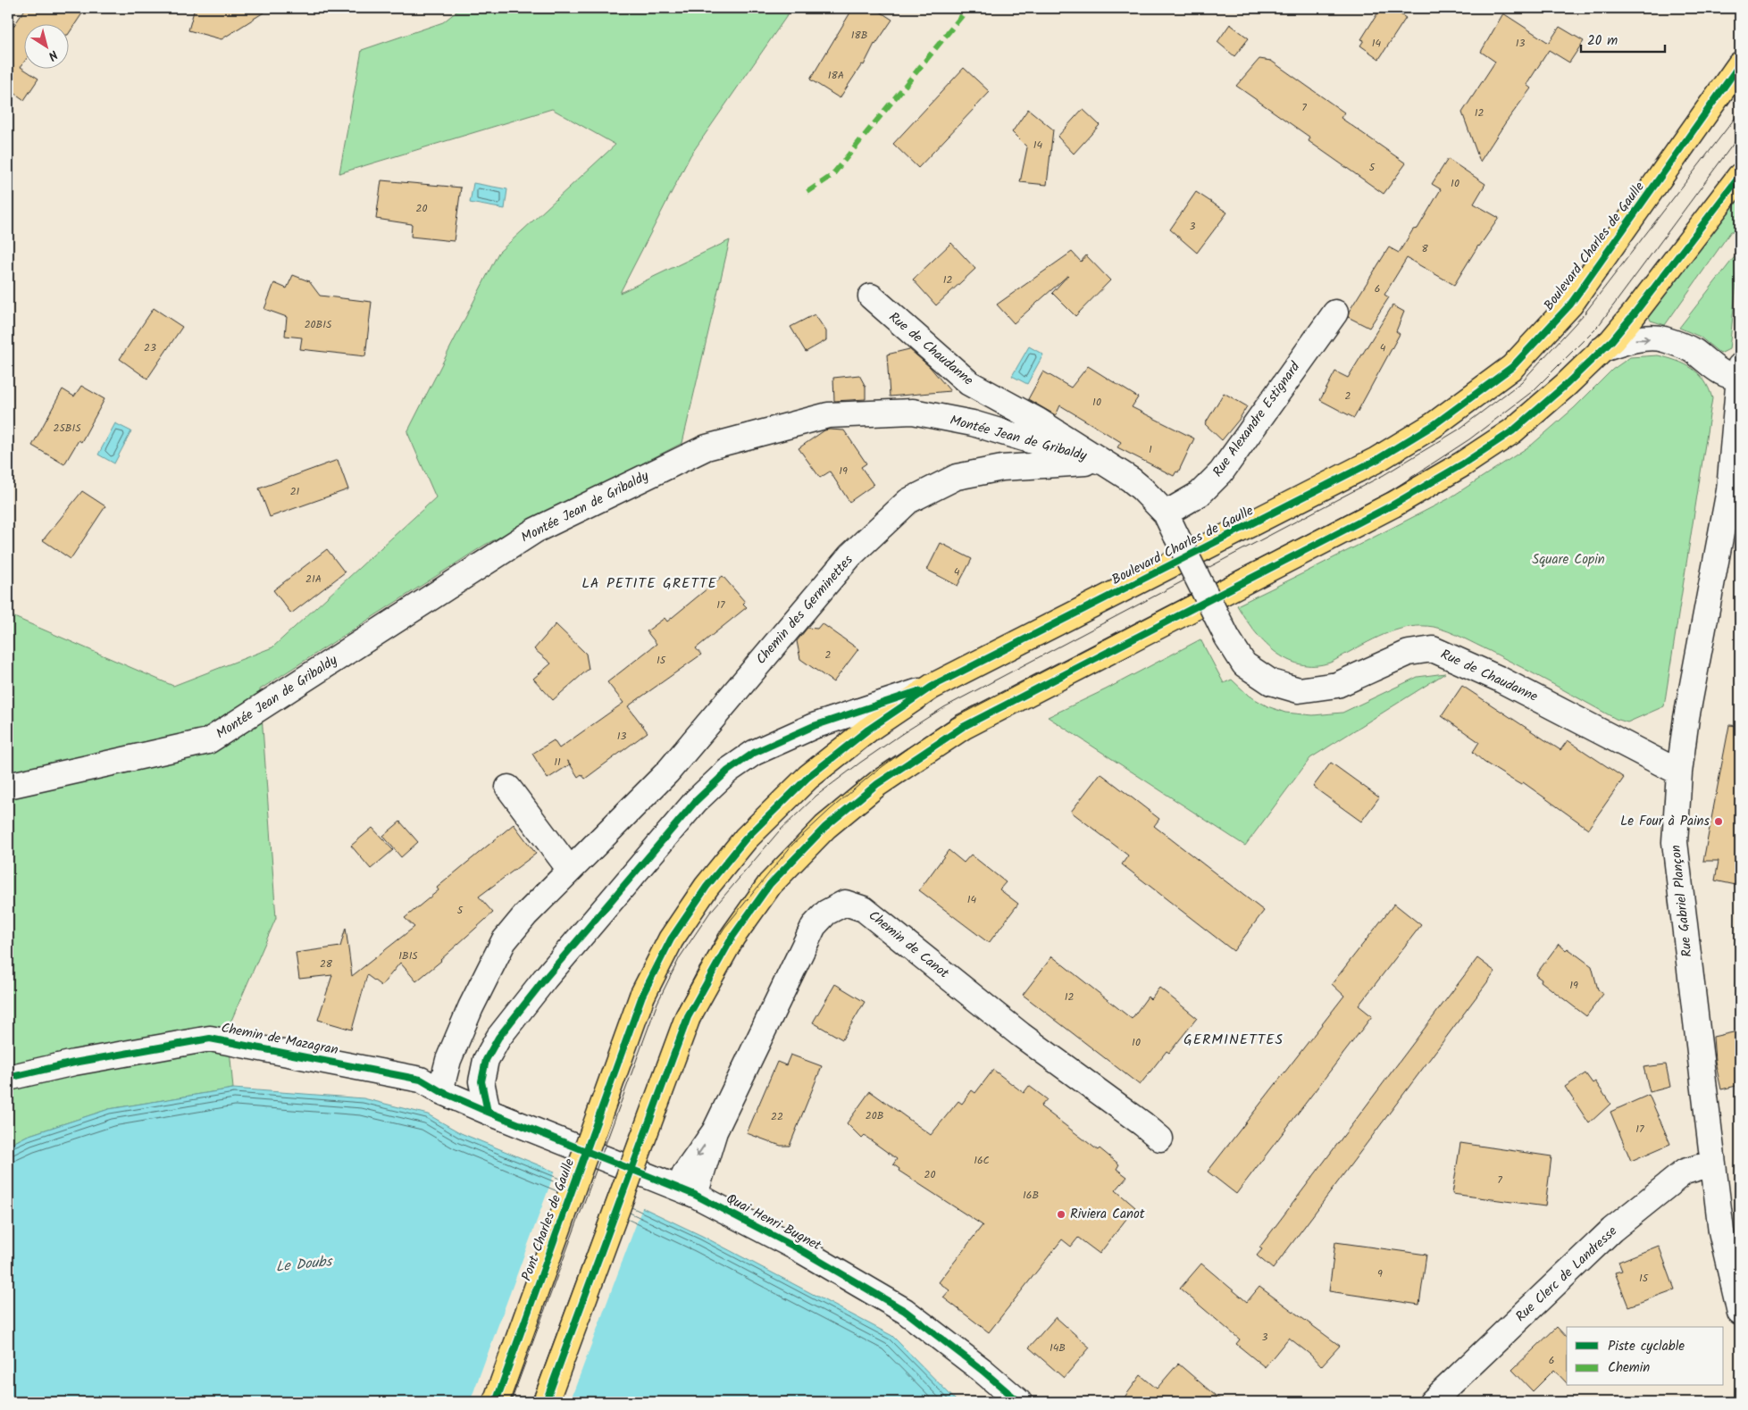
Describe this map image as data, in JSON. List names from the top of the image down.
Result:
{
  "streets": {
    "main road": ["Boulevard Charles de Gaulle", "Pont Charles de Gaulle"],
    "street": [
      "Rue de Chaudanne",
      "Rue Alexandre Estignard",
      "Montée Jean de Gribaldy",
      "Chemin des Germinettes",
      "Rue Gabriel Plançon",
      "Chemin de Canot",
      "Chemin de Mazagran",
      "Quai Henri Bugnet",
      "Rue Clerc de Landresse"
    ]
  },
  "crossings": [
    ["Boulevard Charles de Gaulle", "Pont Charles de Gaulle"],
    ["Rue de Chaudanne", "Rue Alexandre Estignard"],
    ["Rue de Chaudanne", "Montée Jean de Gribaldy"],
    ["Rue de Chaudanne", "Chemin des Germinettes"],
    ["Rue de Chaudanne", "Rue Gabriel Plançon"],
    ["Montée Jean de Gribaldy", "Chemin des Germinettes"],
    ["Chemin des Germinettes", "Chemin de Mazagran"],
    ["Rue Gabriel Plançon", "Rue Clerc de Landresse"],
    ["Chemin de Canot", "Quai Henri Bugnet"],
    ["Chemin de Mazagran", "Quai Henri Bugnet"]
  ],
  "districts": ["LA PETITE GRETTE", "GERMINETTES"],
  "water": ["Le Doubs"],
  "parks": ["Square Copin"],
  "places": ["Le Four à Pains", "Riviera Canot"],
  "house_numbers": [
    "18B",
    "14",
    "13",
    "18A",
    "7",
    "12",
    "14",
    "5",
    "10",
    "20",
    "3",
    "8",
    "12",
    "6",
    "20BIS",
    "23",
    "4",
    "2",
    "10",
    "25BIS",
    "1",
    "19",
    "21",
    "4",
    "21A",
    "17",
    "2",
    "15",
    "13",
    "11",
    "14",
    "5",
    "1BIS",
    "28",
    "19",
    "12",
    "10",
    "20B",
    "22",
    "17",
    "16C",
    "20",
    "7",
    "16B",
    "9",
    "15",
    "3",
    "14B",
    "6"
  ],
  "legend": ["Piste cyclable", "Chemin"],
  "scale_bar": "20 m",
  "north": "bottom right"
}
